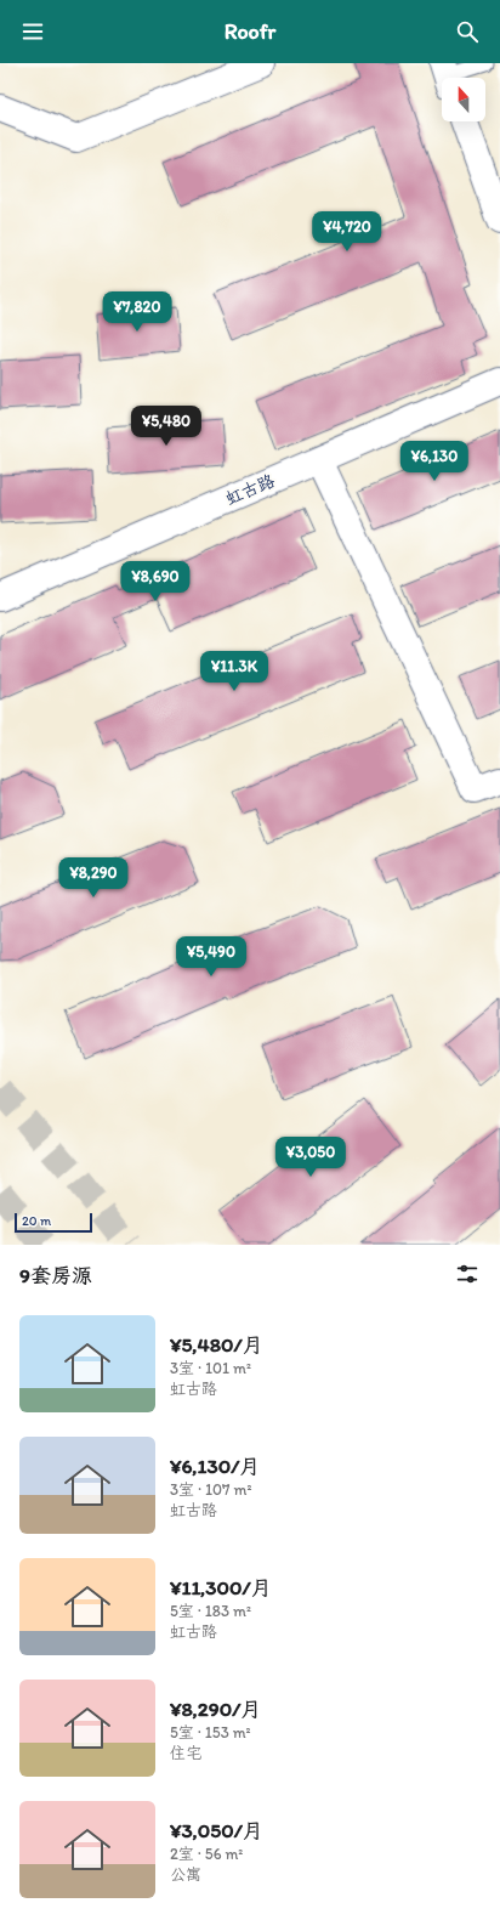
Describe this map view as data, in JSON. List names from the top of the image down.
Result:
{
  "streets": {
    "street": ["虹古路"]
  },
  "scale_bar": "20 m",
  "north": "top",
  "page": {
    "header": "Roofr",
    "price": [
      "¥4,720",
      "¥7,820",
      "¥5,480",
      "¥6,130",
      "¥8,690",
      "¥11.3K",
      "¥8,290",
      "¥5,490",
      "¥3,050"
    ],
    "scale": "20 m",
    "heading": "9套房源",
    "list": [
      {
        "name": "¥5,480/月",
        "note": "3室 · 101 m² · 虹古路"
      },
      {
        "name": "¥6,130/月",
        "note": "3室 · 107 m² · 虹古路"
      },
      {
        "name": "¥11,300/月",
        "note": "5室 · 183 m² · 虹古路"
      },
      {
        "name": "¥8,290/月",
        "note": "5室 · 153 m² · 住宅"
      },
      {
        "name": "¥3,050/月",
        "note": "2室 · 56 m² · 公寓"
      }
    ]
  }
}
